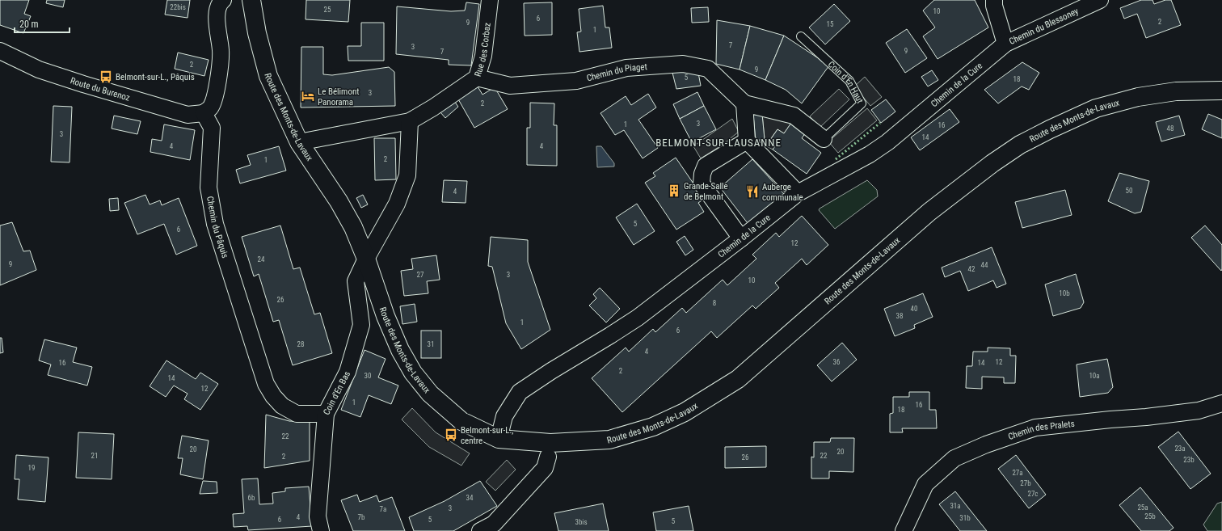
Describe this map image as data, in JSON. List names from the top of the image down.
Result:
{
  "streets": {
    "street": [
      "Chemin du Blessoney",
      "Rue des Corbaz",
      "Chemin du Piaget",
      "Coin d'En Haut",
      "Chemin de la Cure",
      "Route du Burenoz",
      "Route des Monts-de-Lavaux",
      "Chemin du Pâquis",
      "Coin d'En Bas",
      "Chemin des Pralets"
    ]
  },
  "crossings": [
    ["Chemin du Blessoney", "Chemin de la Cure"],
    ["Rue des Corbaz", "Chemin du Piaget"],
    ["Rue des Corbaz", "Route des Monts-de-Lavaux"],
    ["Chemin du Piaget", "Coin d'En Haut"],
    ["Chemin de la Cure", "Route des Monts-de-Lavaux"],
    ["Route du Burenoz", "Chemin du Pâquis"],
    ["Route des Monts-de-Lavaux", "Coin d'En Bas"],
    ["Chemin du Pâquis", "Coin d'En Bas"]
  ],
  "districts": ["BELMONT-SUR-LAUSANNE"],
  "places": {
    "bus stop": ["Belmont-sur-L., Pâquis", "Belmont-sur-L., centre"],
    "hotel": ["Le Bélimont Panorama"],
    "building": ["Grande-Salle de Belmont"],
    "restaurant": ["Auberge communale"]
  },
  "house_numbers": [
    "22bis",
    "25",
    "10",
    "6",
    "2",
    "9",
    "15",
    "1",
    "7",
    "3",
    "9",
    "7",
    "2",
    "9",
    "5",
    "18",
    "3",
    "2",
    "3",
    "1",
    "16",
    "48",
    "3",
    "14",
    "4",
    "4",
    "2",
    "1",
    "50",
    "4",
    "5",
    "6",
    "12",
    "24",
    "9",
    "44",
    "42",
    "27",
    "3",
    "10",
    "10b",
    "26",
    "8",
    "40",
    "38",
    "1",
    "6",
    "28",
    "31",
    "4",
    "36",
    "12",
    "16",
    "14",
    "2",
    "30",
    "10a",
    "14",
    "12",
    "1",
    "16",
    "18",
    "22",
    "23a",
    "20",
    "20",
    "21",
    "22",
    "2",
    "26",
    "23b",
    "19",
    "27a",
    "27b",
    "27c",
    "6b",
    "34",
    "31a",
    "25a",
    "3",
    "7a",
    "25b",
    "4",
    "7b",
    "31b",
    "6",
    "5",
    "5",
    "3bis"
  ],
  "scale_bar": "20 m"
}
